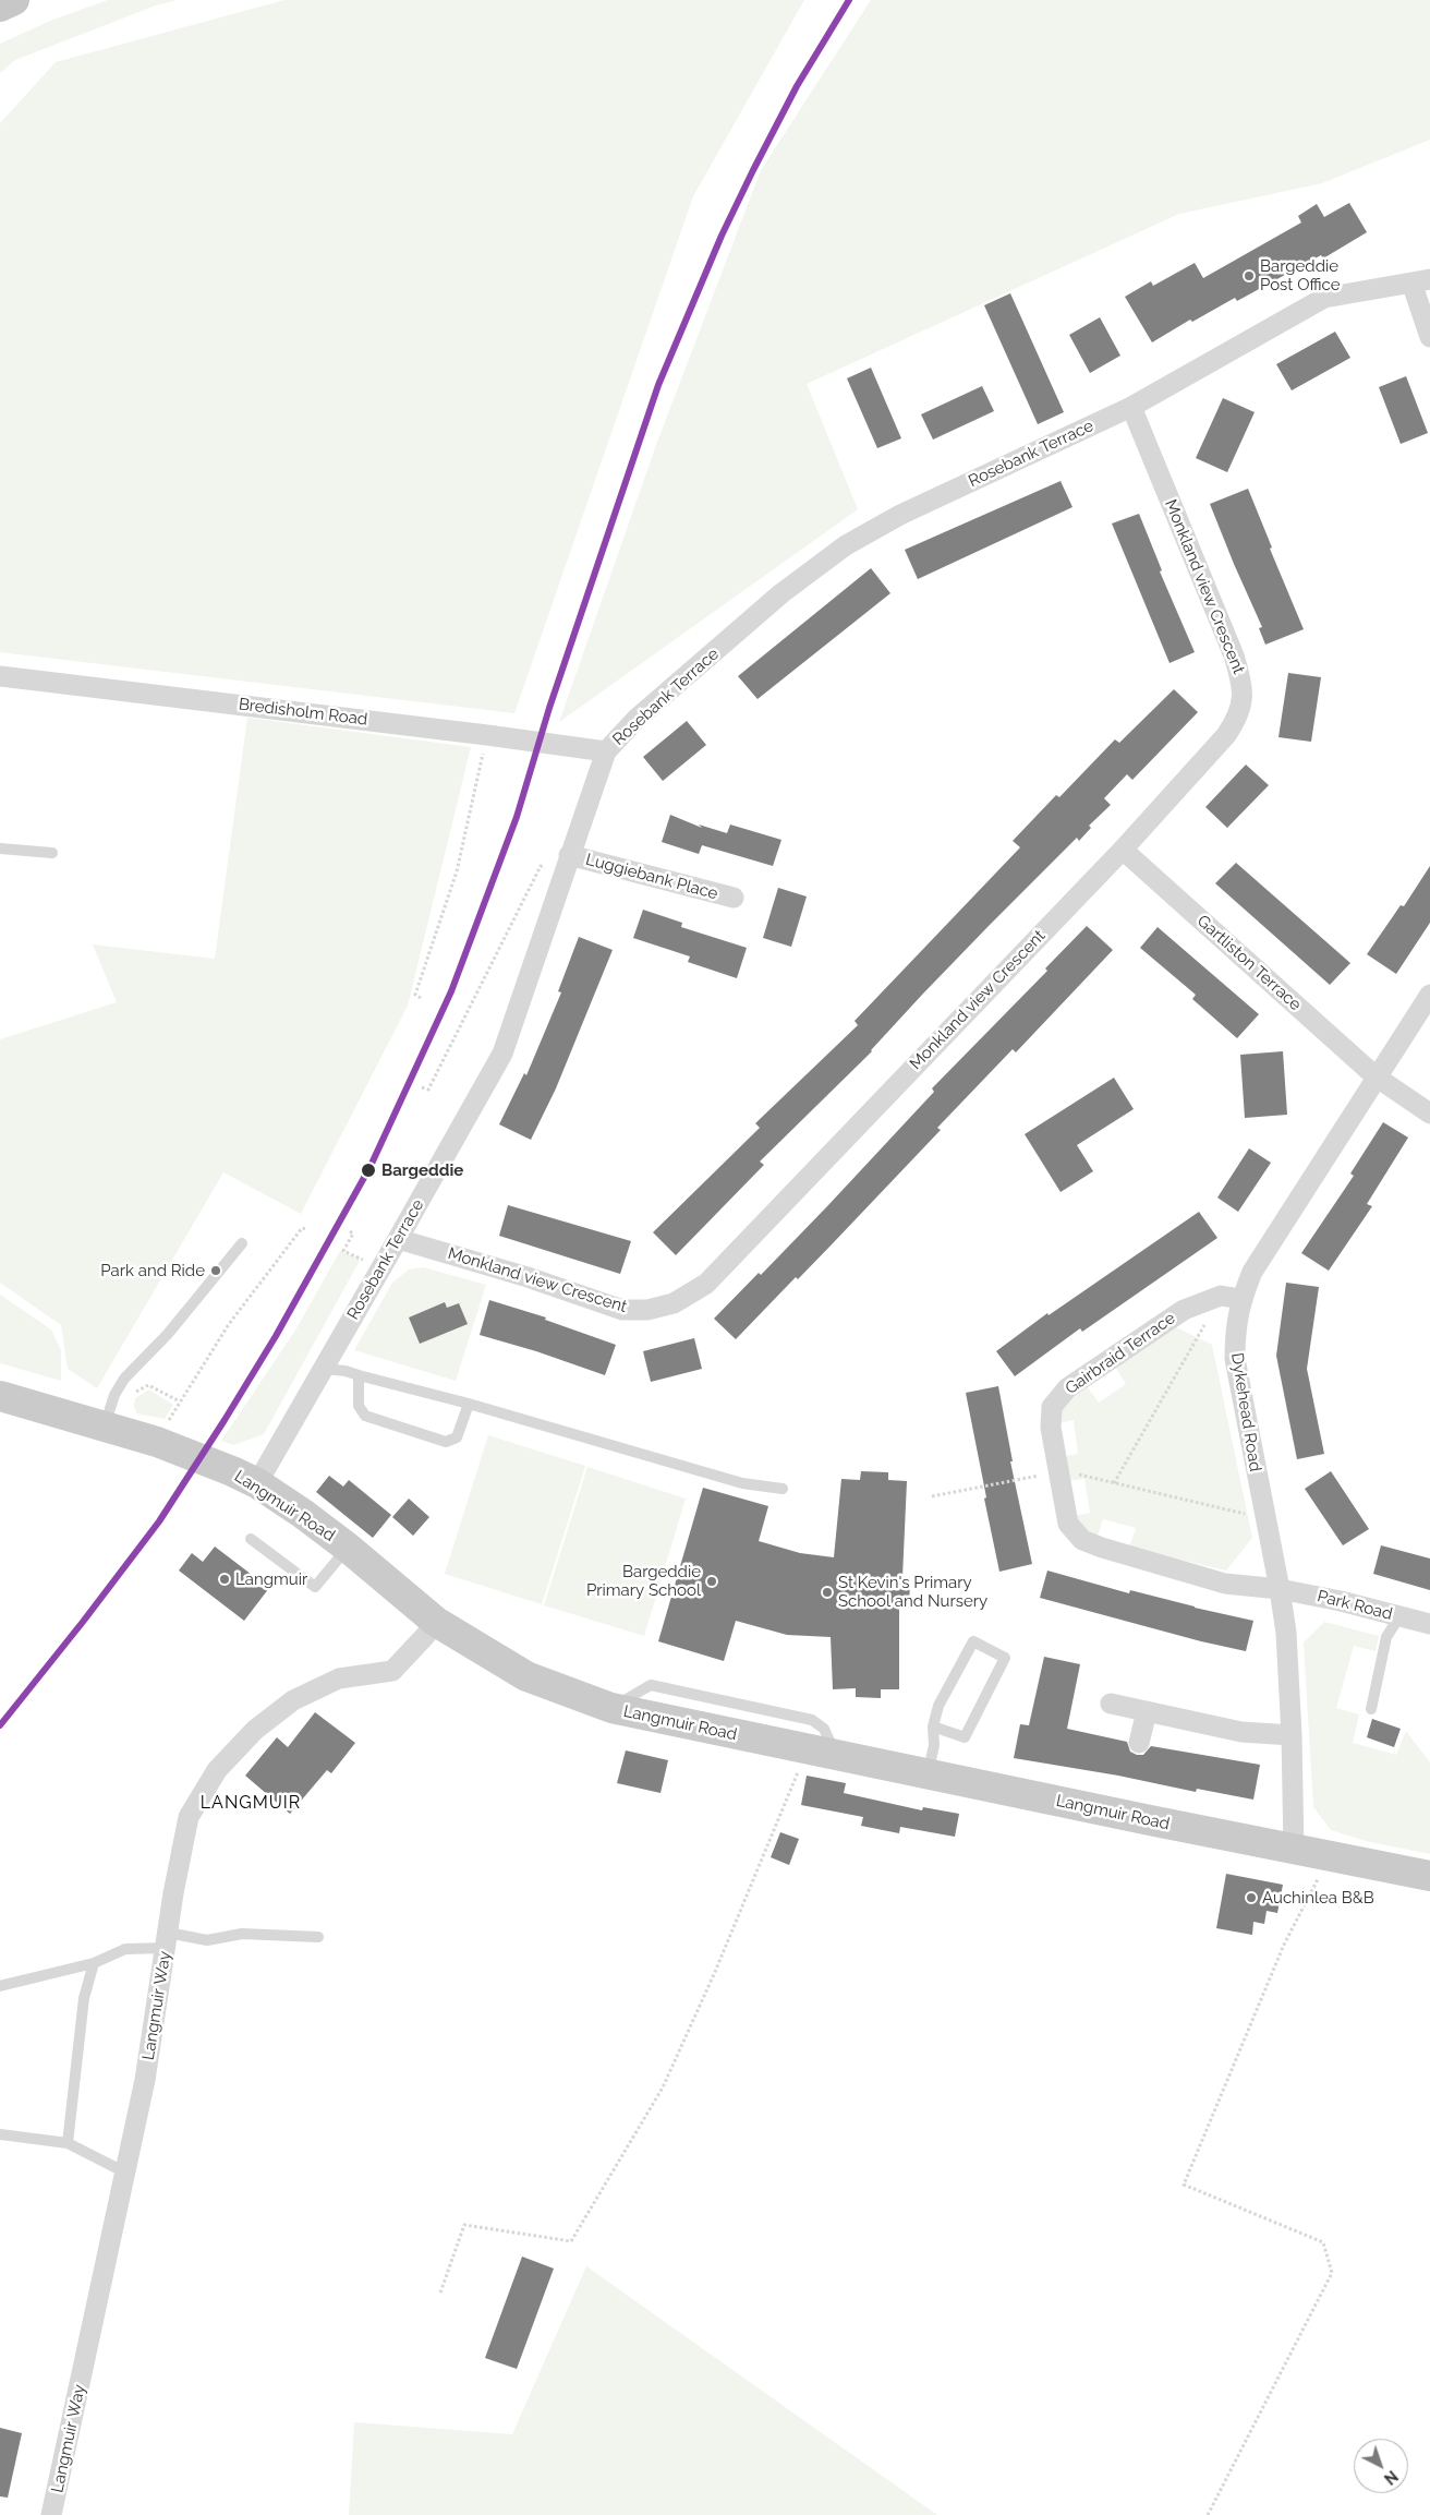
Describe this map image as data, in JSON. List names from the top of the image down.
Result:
{
  "streets": {
    "main road": ["Langmuir Road"],
    "street": [
      "Rosebank Terrace",
      "Monkland view Crescent",
      "Bredisholm Road",
      "Luggiebank Place",
      "Gartliston Terrace",
      "Gairbraid Terrace",
      "Dykehead Road",
      "Park Road",
      "Langmuir Way"
    ]
  },
  "crossings": [
    ["Rosebank Terrace", "Monkland view Crescent"],
    ["Rosebank Terrace", "Bredisholm Road"],
    ["Rosebank Terrace", "Luggiebank Place"],
    ["Rosebank Terrace", "Langmuir Road"],
    ["Monkland view Crescent", "Gartliston Terrace"],
    ["Gartliston Terrace", "Dykehead Road"],
    ["Gairbraid Terrace", "Dykehead Road"],
    ["Gairbraid Terrace", "Park Road"],
    ["Dykehead Road", "Langmuir Road"],
    ["Dykehead Road", "Park Road"],
    ["Langmuir Road", "Langmuir Way"]
  ],
  "districts": ["LANGMUIR"],
  "places": [
    "Bargeddie Post Office",
    "Bargeddie",
    "Park and Ride",
    "Langmuir",
    "Bargeddie Primary School",
    "St Kevin's Primary School and Nursery",
    "Auchinlea B&B"
  ],
  "north": "bottom right"
}
